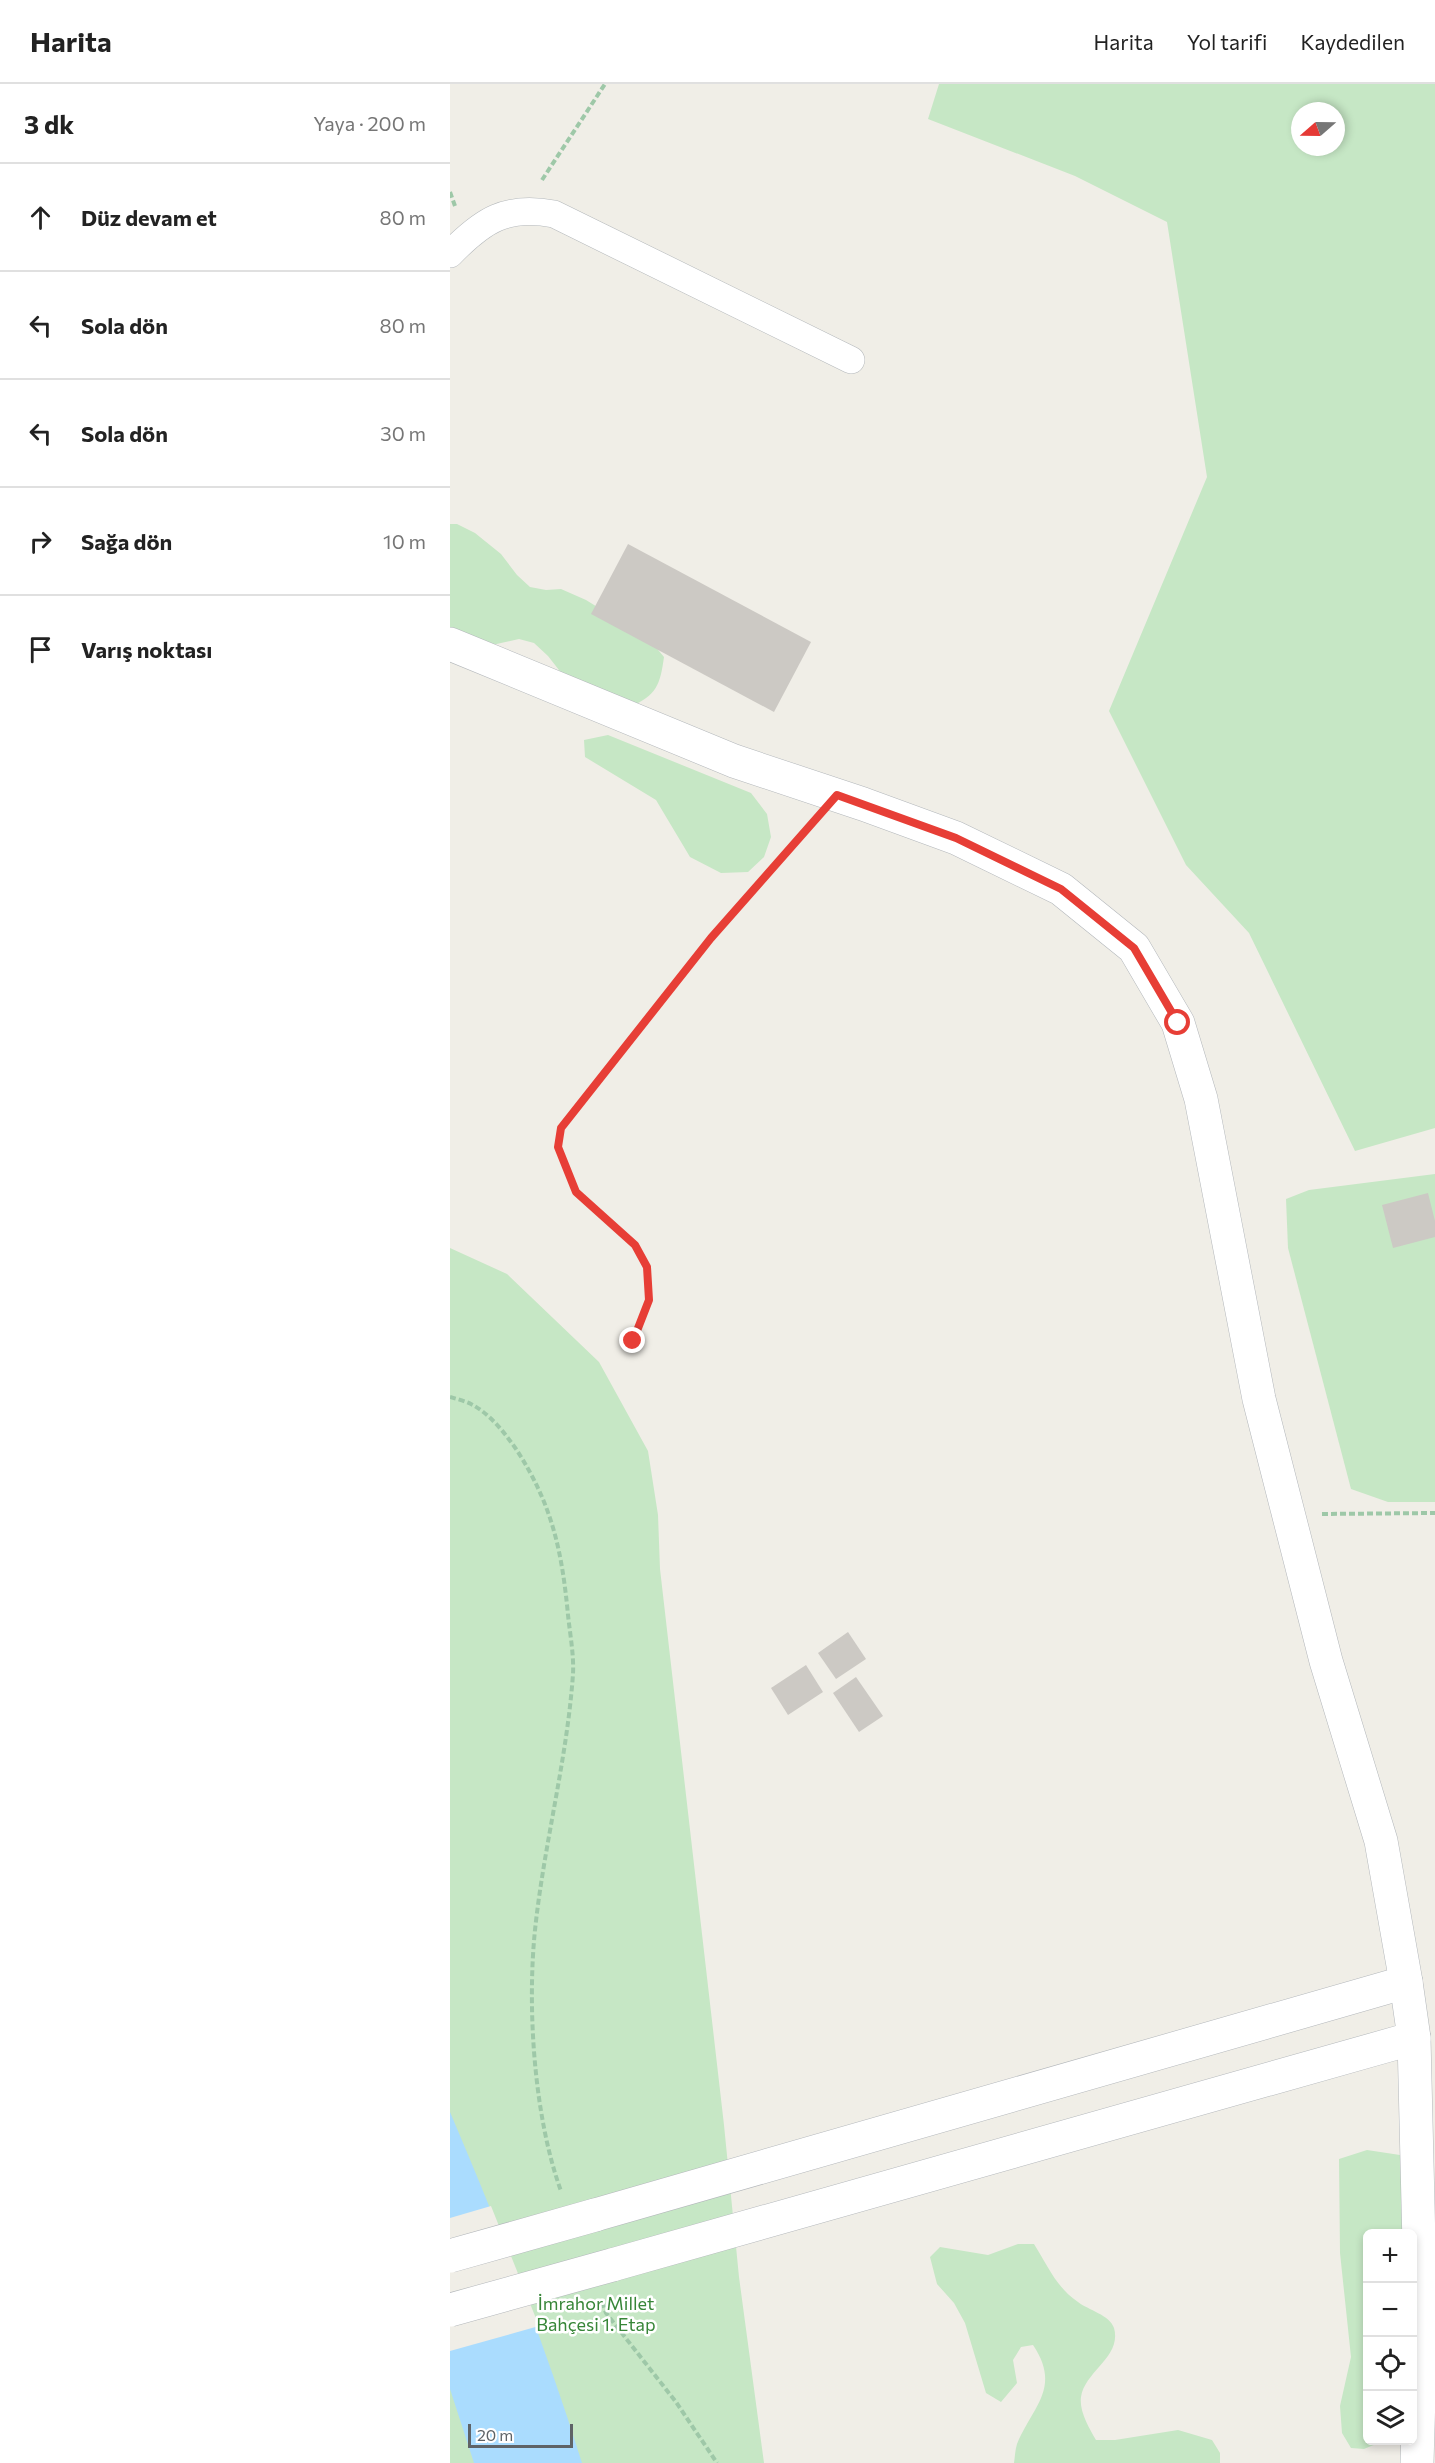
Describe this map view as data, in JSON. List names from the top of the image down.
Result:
{
  "parks": ["İmrahor Millet Bahçesi 1. Etap"],
  "scale_bar": "20 m",
  "north": "left",
  "page": {
    "header": "Harita",
    "nav": ["Harita", "Yol tarifi", "Kaydedilen"],
    "heading": ["3 dk", "Yaya · 200 m"],
    "list": [
      ["Düz devam et", "80 m"],
      ["Sola dön", "80 m"],
      ["Sola dön", "30 m"],
      ["Sağa dön", "10 m"],
      "Varış noktası"
    ],
    "map_buttons": ["+", "−"],
    "scale": "20 m"
  }
}
